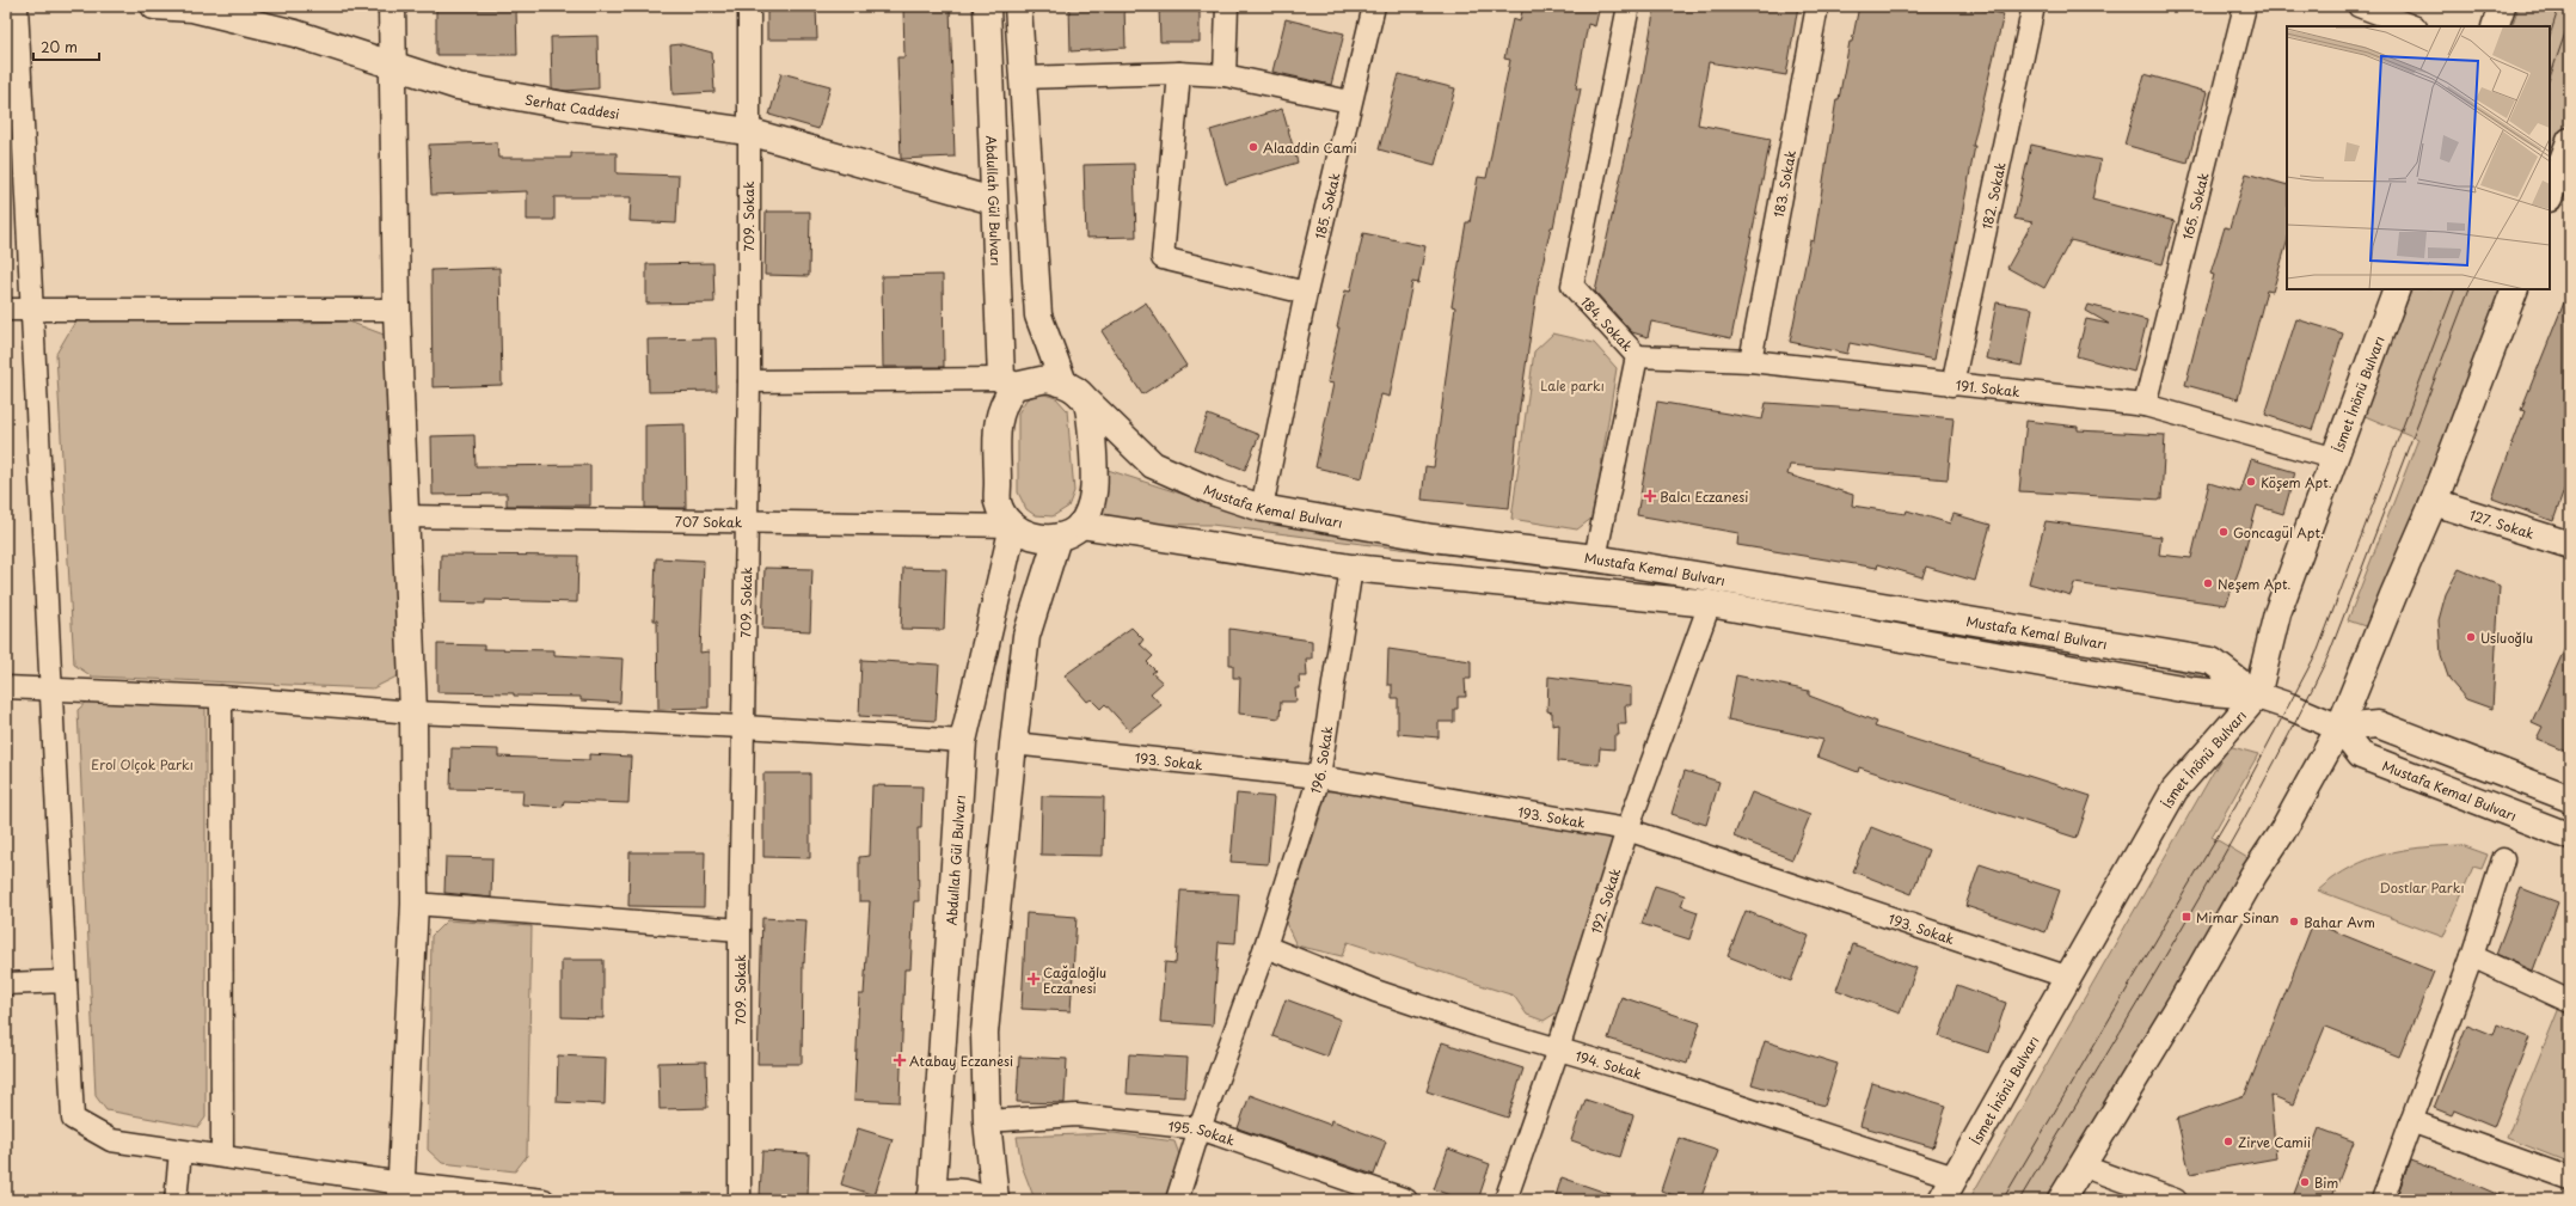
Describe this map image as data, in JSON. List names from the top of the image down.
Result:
{
  "streets": {
    "main road": [
      "Serhat Caddesi",
      "Abdullah Gül Bulvarı",
      "İsmet İnönü Bulvarı",
      "Mustafa Kemal Bulvarı",
      "127. Sokak"
    ],
    "street": [
      "183. Sokak",
      "182. Sokak",
      "185. Sokak",
      "165. Sokak",
      "709. Sokak",
      "184. Sokak",
      "191. Sokak",
      "707 Sokak",
      "193. Sokak",
      "196. Sokak",
      "192. Sokak",
      "194. Sokak",
      "195. Sokak"
    ]
  },
  "crossings": [
    ["Serhat Caddesi", "Abdullah Gül Bulvarı"],
    ["Serhat Caddesi", "709. Sokak"],
    ["183. Sokak", "191. Sokak"],
    ["182. Sokak", "191. Sokak"],
    ["Abdullah Gül Bulvarı", "707 Sokak"],
    ["185. Sokak", "Mustafa Kemal Bulvarı"],
    ["165. Sokak", "191. Sokak"],
    ["709. Sokak", "707 Sokak"],
    ["184. Sokak", "191. Sokak"],
    ["184. Sokak", "Mustafa Kemal Bulvarı"],
    ["191. Sokak", "İsmet İnönü Bulvarı"],
    ["İsmet İnönü Bulvarı", "Mustafa Kemal Bulvarı"],
    ["İsmet İnönü Bulvarı", "193. Sokak"],
    ["İsmet İnönü Bulvarı", "194. Sokak"],
    ["Mustafa Kemal Bulvarı", "196. Sokak"],
    ["Mustafa Kemal Bulvarı", "192. Sokak"],
    ["193. Sokak", "196. Sokak"],
    ["193. Sokak", "192. Sokak"],
    ["196. Sokak", "194. Sokak"],
    ["196. Sokak", "195. Sokak"],
    ["192. Sokak", "194. Sokak"]
  ],
  "parks": ["Lale parkı", "Erol Olçok Parkı", "Dostlar Parkı"],
  "places": {
    "other": [
      "Alaaddin Cami",
      "Köşem Apt.",
      "Goncagül Apt.",
      "Neşem Apt.",
      "Usluoğlu",
      "Bahar Avm",
      "Zirve Camii",
      "Bim"
    ],
    "health": ["Balcı Eczanesi", "Cağaloğlu Eczanesi", "Atabay Eczanesi"],
    "transit": ["Mimar Sinan"]
  },
  "scale_bar": "20 m"
}
